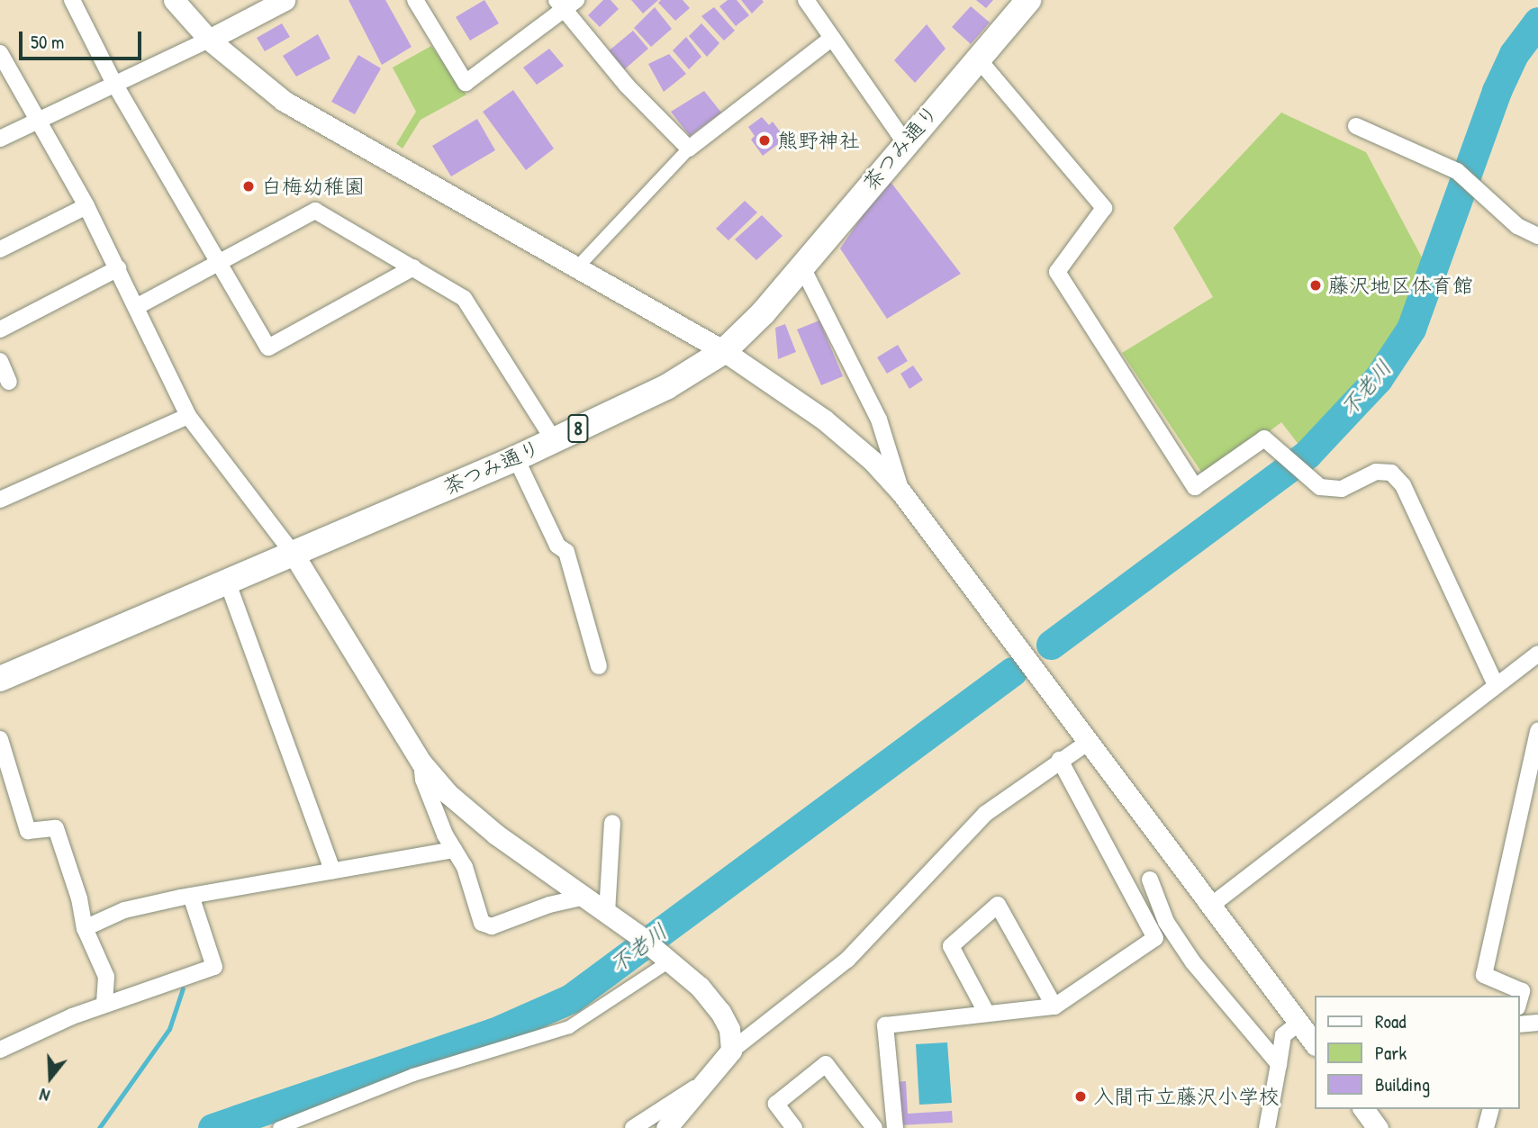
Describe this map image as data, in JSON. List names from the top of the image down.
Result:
{
  "streets": {
    "main road": ["茶つみ通り", "8"]
  },
  "water": ["不老川"],
  "places": [
    "熊野神社",
    "白梅幼稚園",
    "藤沢地区体育館",
    "入間市立藤沢小学校"
  ],
  "legend": ["Road", "Park", "Building"],
  "scale_bar": "50 m",
  "north": "bottom"
}
